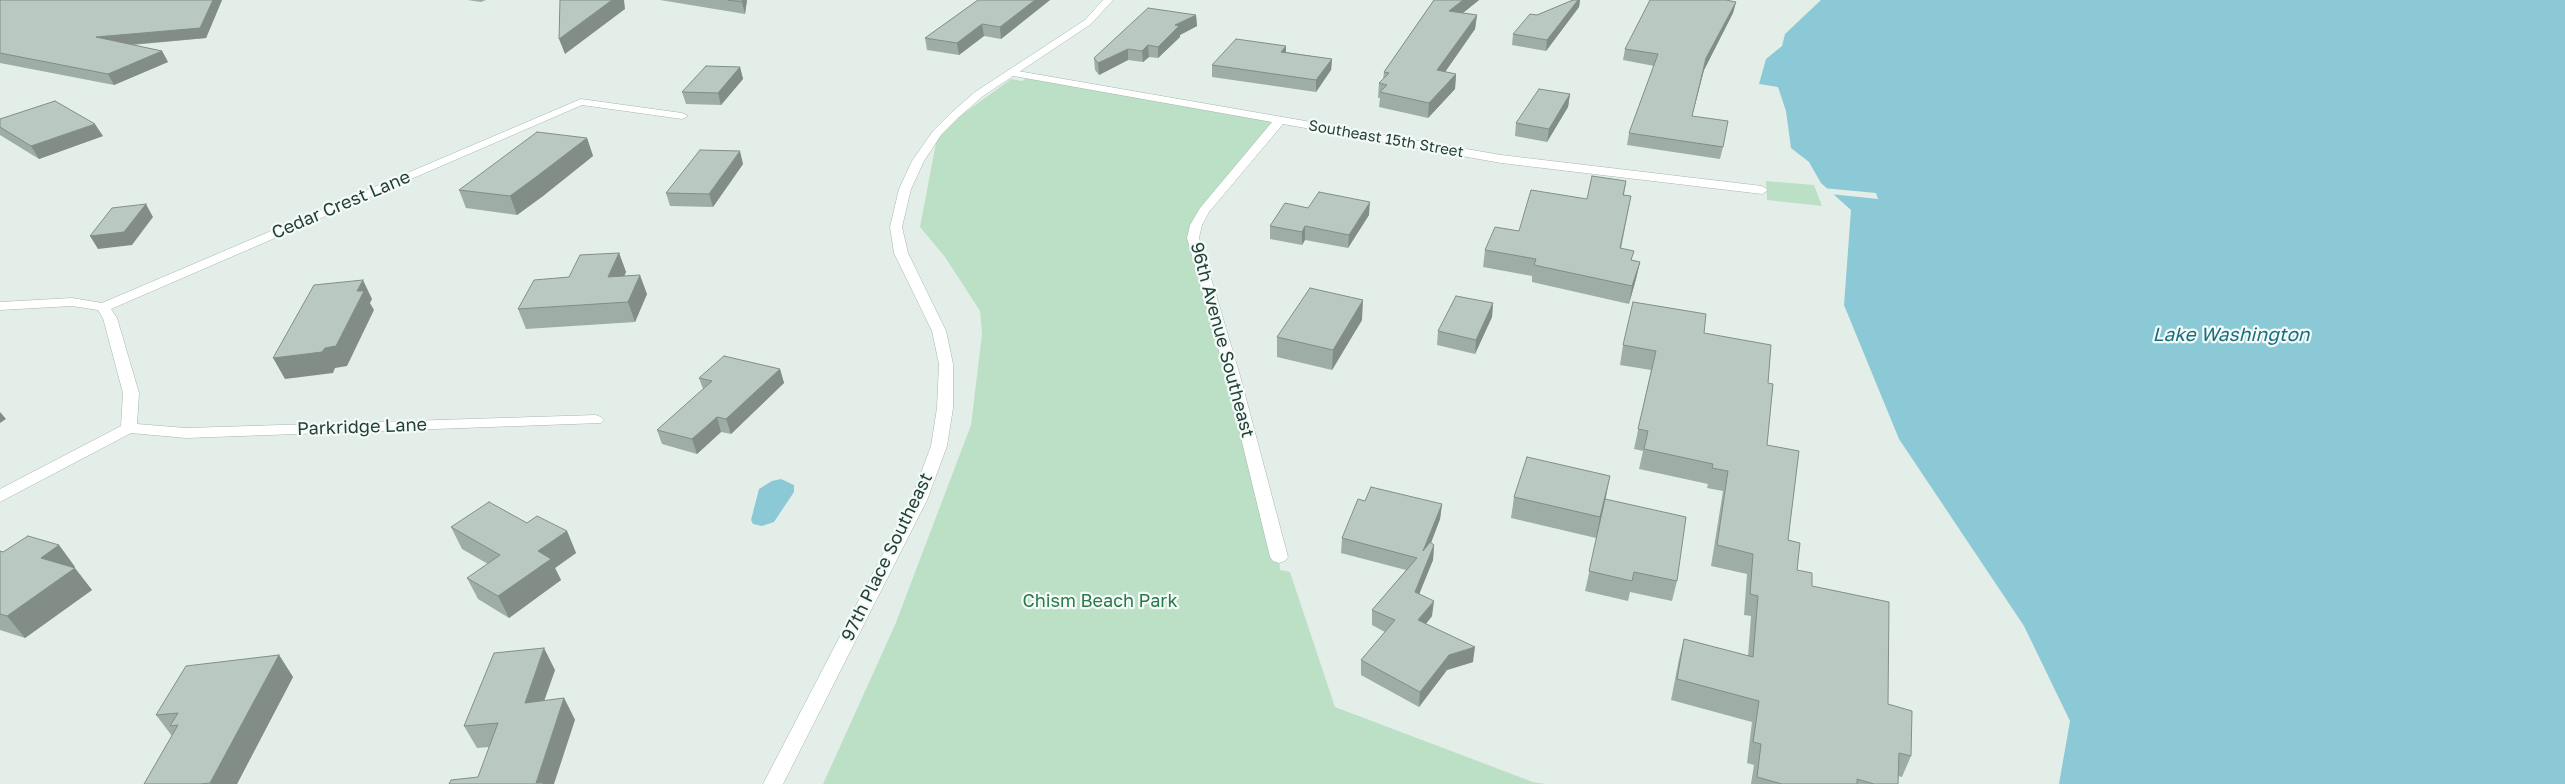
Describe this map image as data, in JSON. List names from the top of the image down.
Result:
{
  "streets": {
    "street": [
      "Southeast 15th Street",
      "Cedar Crest Lane",
      "96th Avenue Southeast",
      "Parkridge Lane",
      "97th Place Southeast"
    ]
  },
  "crossings": [
    ["Southeast 15th Street", "96th Avenue Southeast"],
    ["Southeast 15th Street", "97th Place Southeast"]
  ],
  "water": ["Lake Washington"],
  "parks": ["Chism Beach Park"]
}
